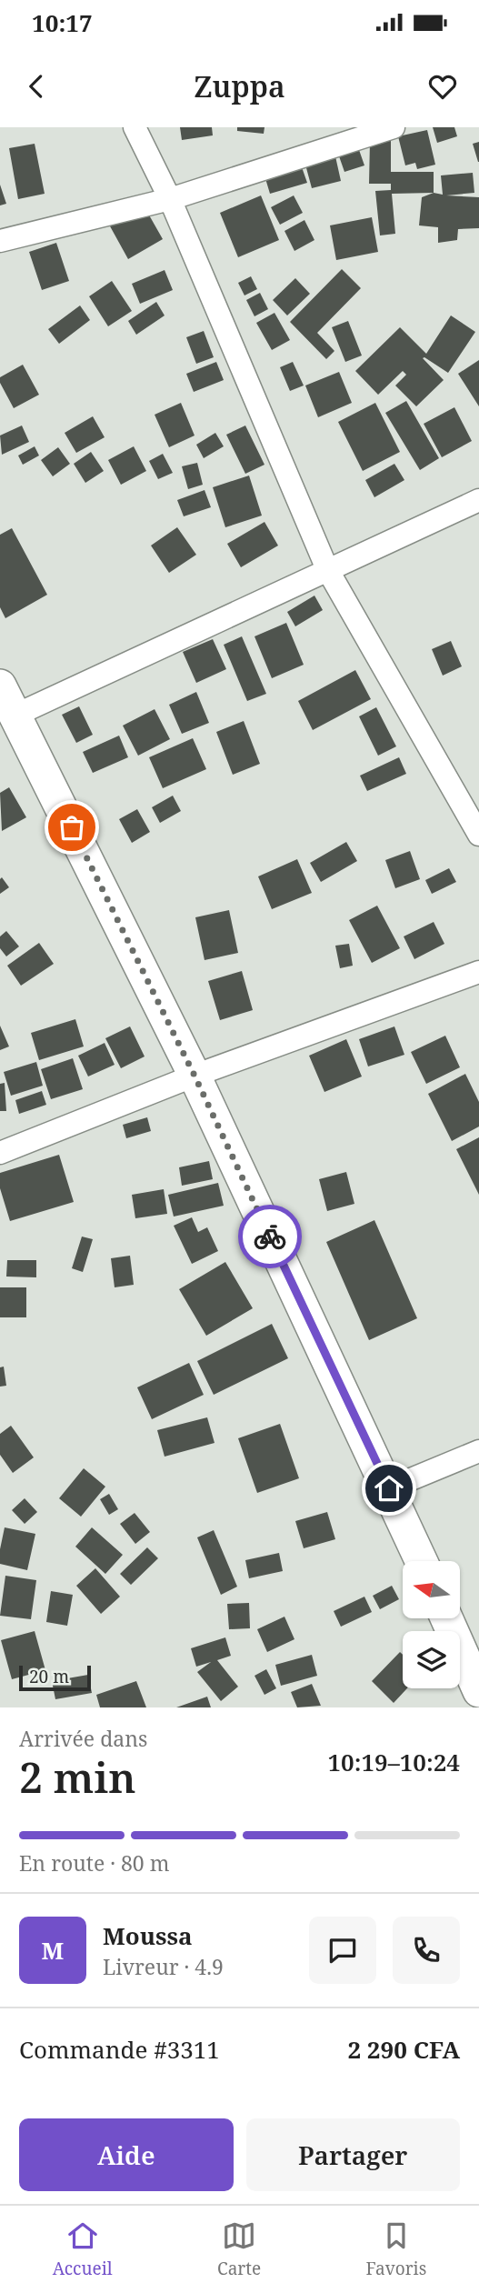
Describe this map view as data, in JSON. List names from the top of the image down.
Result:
{
  "scale_bar": "20 m",
  "north": "left",
  "page": {
    "status": "10:17",
    "header": "Zuppa",
    "scale": "20 m",
    "heading": ["2 min", "Arrivée dans", "10:19–10:24"],
    "panel": [
      "Moussa",
      "Livreur · 4.9",
      "Commande #3311",
      "2 290 CFA"
    ],
    "bar": "En route · 80 m",
    "round": "M",
    "buttons": ["Aide", "Partager"],
    "tabs": ["Accueil", "Carte", "Favoris"]
  }
}
